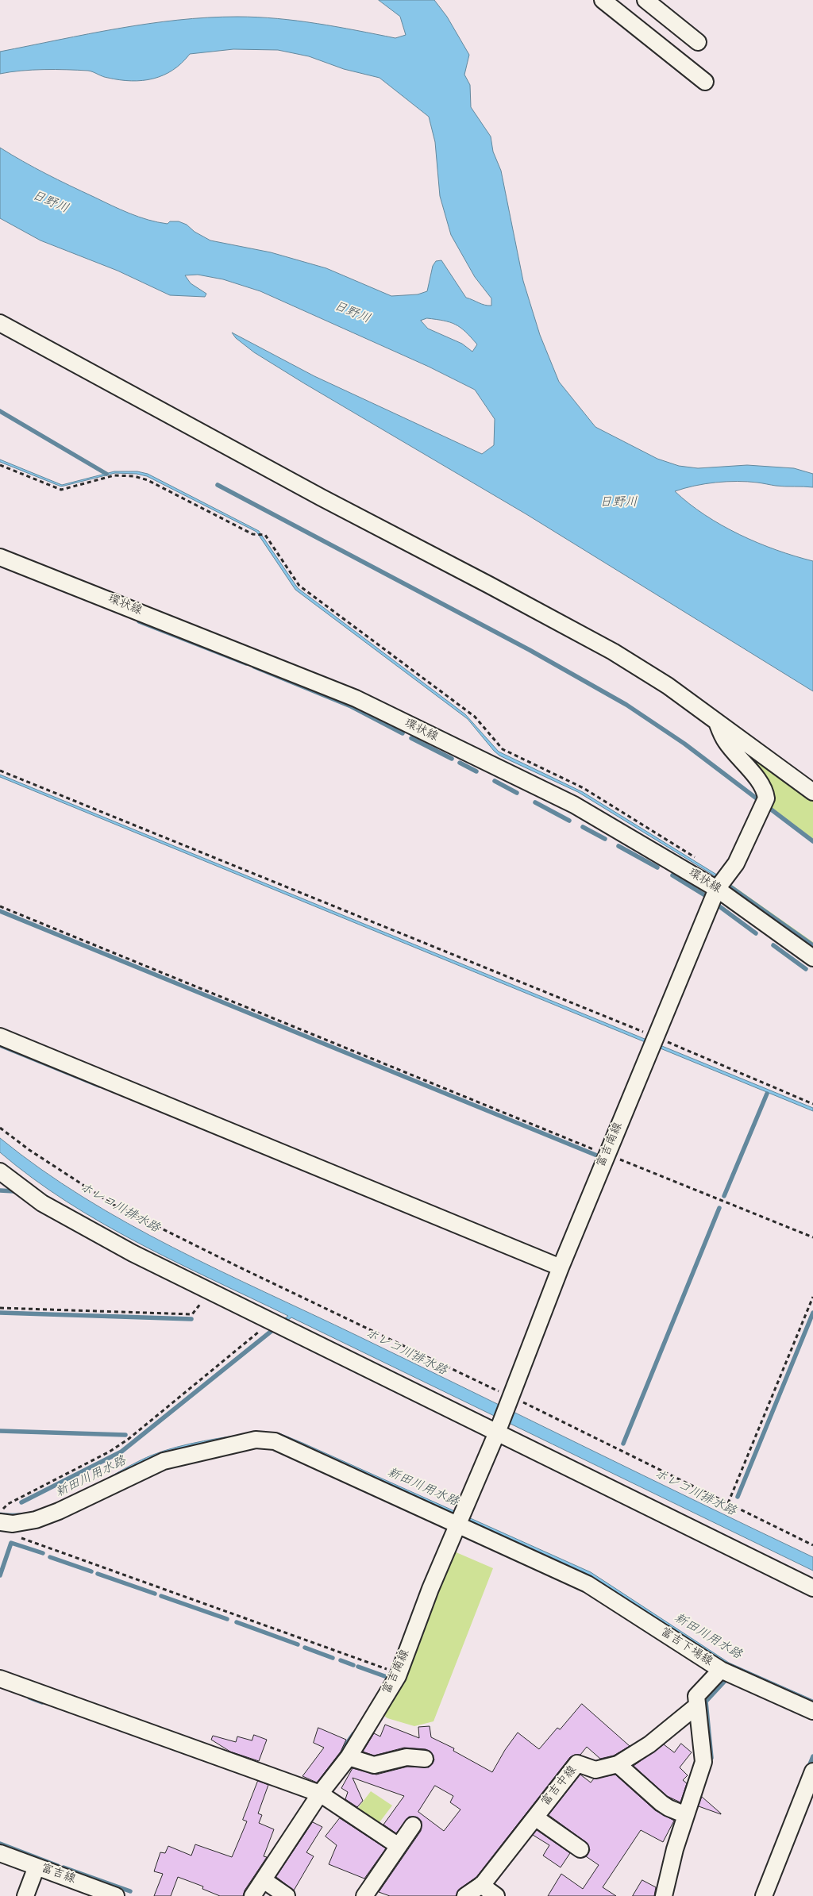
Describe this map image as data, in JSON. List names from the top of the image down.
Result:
{
  "streets": {
    "street": [
      "環状線",
      "富吉南線",
      "富吉下場線",
      "富吉中線",
      "富吉線"
    ]
  },
  "crossings": [
    ["環状線", "富吉南線"],
    ["富吉南線", "富吉下場線"],
    ["富吉下場線", "富吉中線"]
  ],
  "water": ["日野川", "ホレコ川排水路", "新田川用水路"]
}
